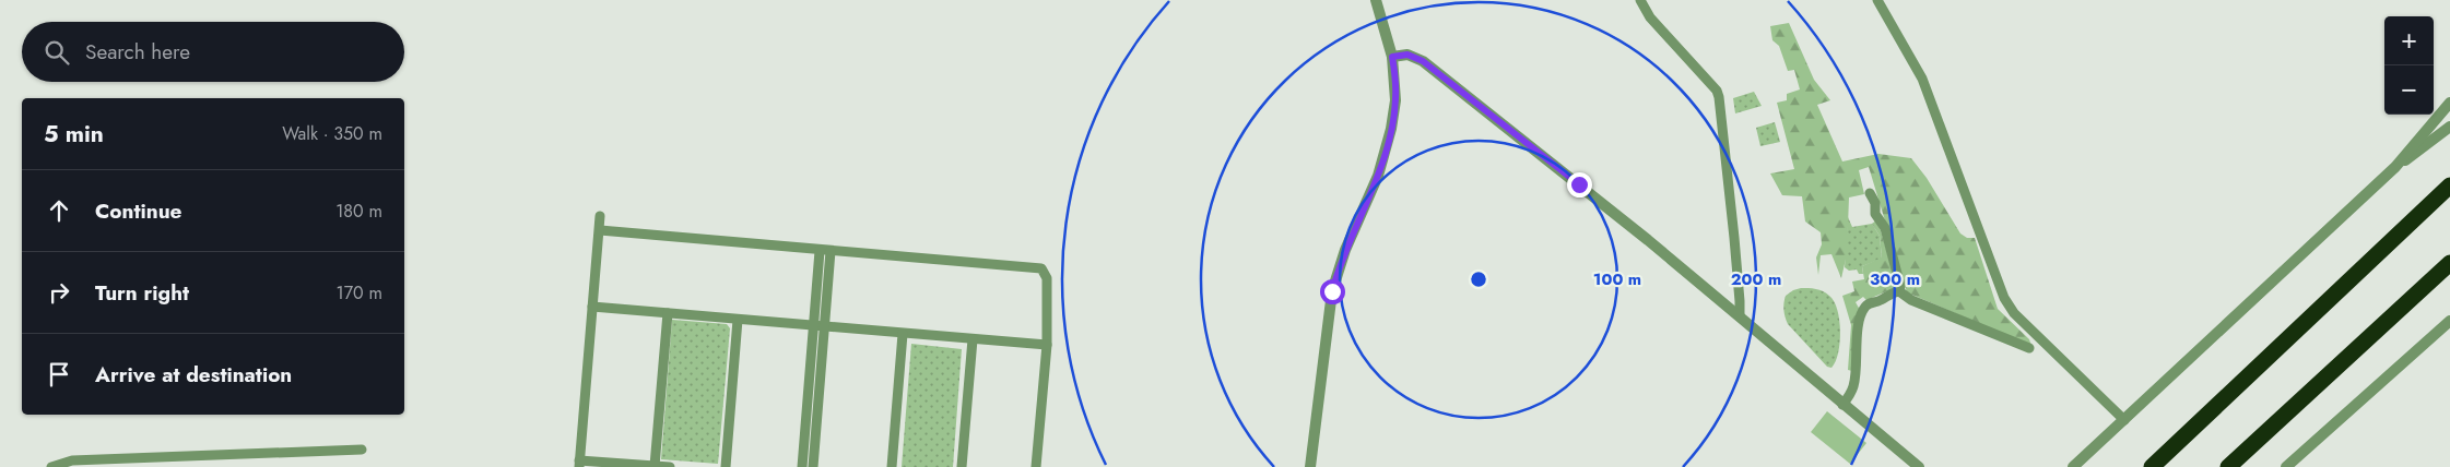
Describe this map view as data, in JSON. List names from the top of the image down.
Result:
{
  "page": {
    "map_buttons": ["+", "−"],
    "search": "Search here",
    "heading": ["5 min", "Walk · 350 m"],
    "list": [
      ["Continue", "180 m"],
      ["Turn right", "170 m"],
      "Arrive at destination"
    ]
  },
  "rings": ["100 m", "200 m", "300 m"]
}
